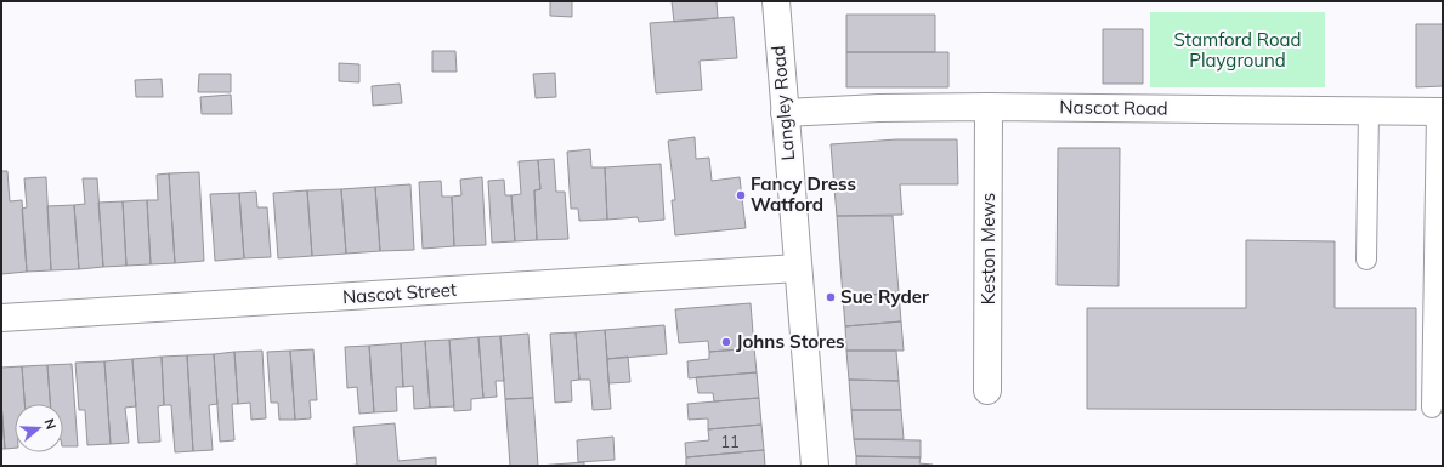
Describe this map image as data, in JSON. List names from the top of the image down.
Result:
{
  "streets": {
    "street": [
      "Langley Road",
      "Nascot Road",
      "Keston Mews",
      "Nascot Street"
    ]
  },
  "crossings": [
    ["Langley Road", "Nascot Road"],
    ["Langley Road", "Nascot Street"],
    ["Nascot Road", "Keston Mews"]
  ],
  "parks": ["Stamford Road Playground"],
  "places": ["Fancy Dress Watford", "Sue Ryder", "Johns Stores"],
  "house_numbers": ["11"],
  "north": "right"
}
